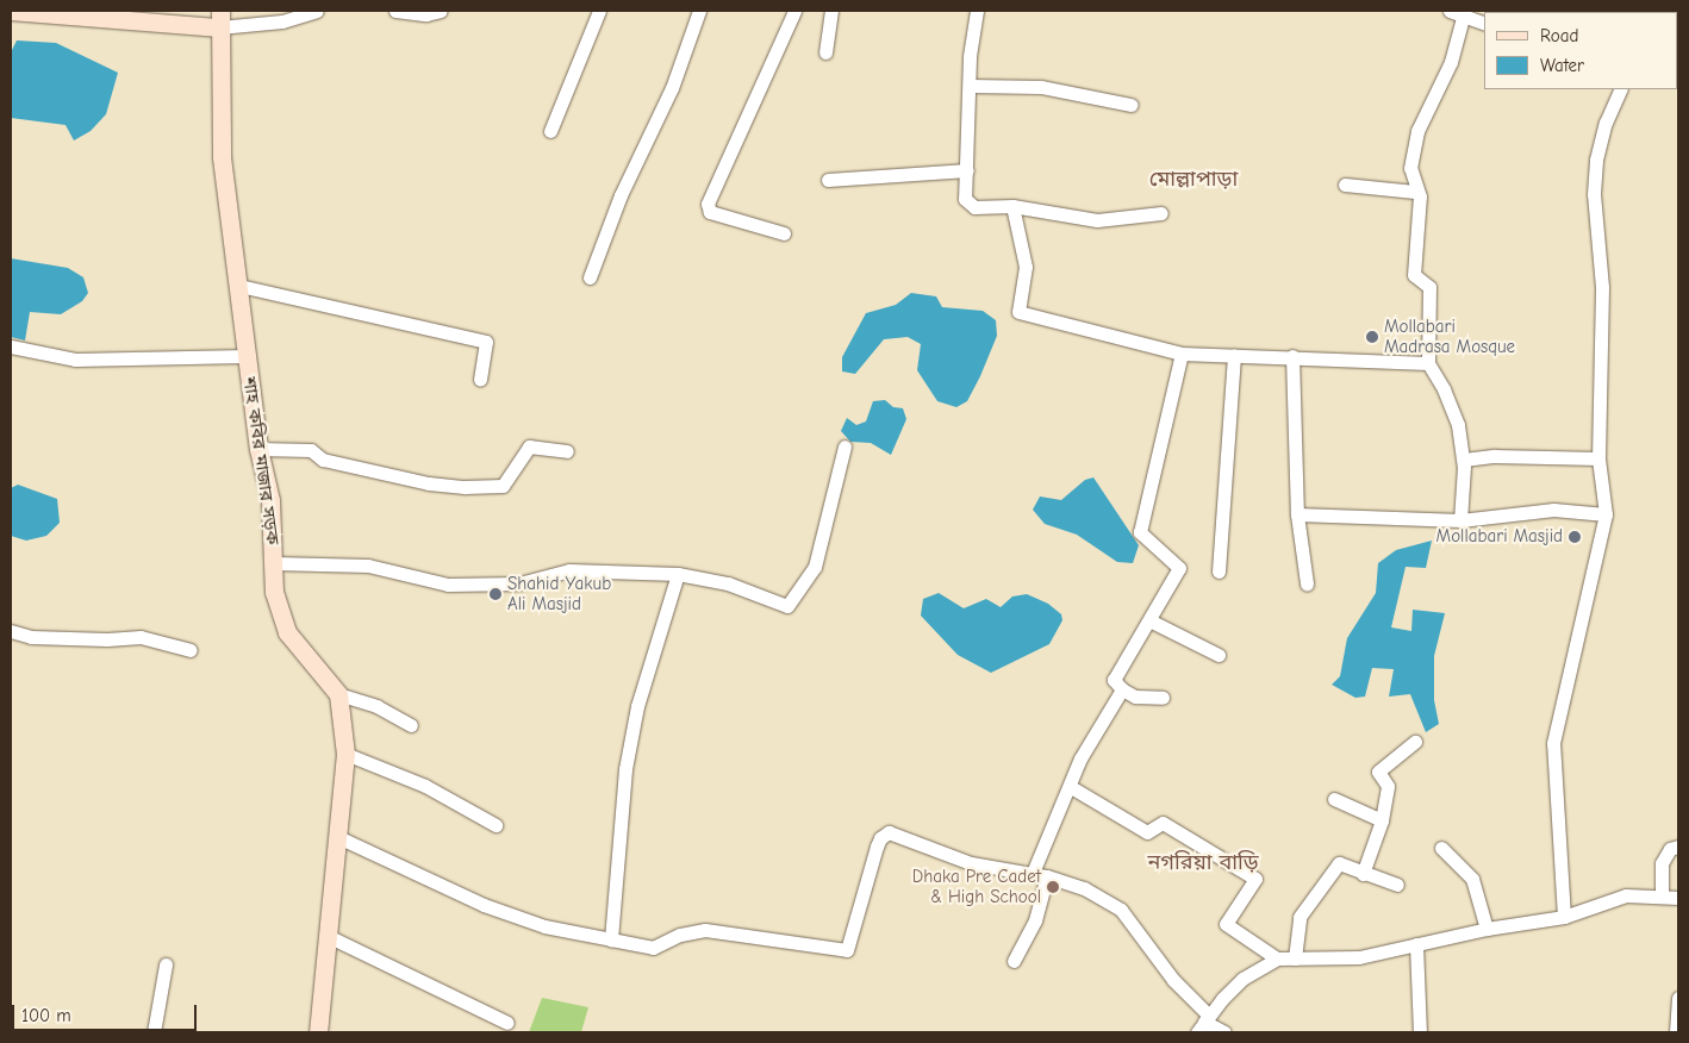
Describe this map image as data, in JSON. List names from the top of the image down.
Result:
{
  "streets": {
    "main road": ["শাহ কবির মাজার সড়ক"]
  },
  "districts": ["মোল্লাপাড়া", "নগরিয়া বাড়ি"],
  "places": [
    "Mollabari Madrasa Mosque",
    "Mollabari Masjid",
    "Shahid Yakub Ali Masjid",
    "Dhaka Pre Cadet & High School"
  ],
  "legend": ["Road", "Water"],
  "scale_bar": "100 m"
}
